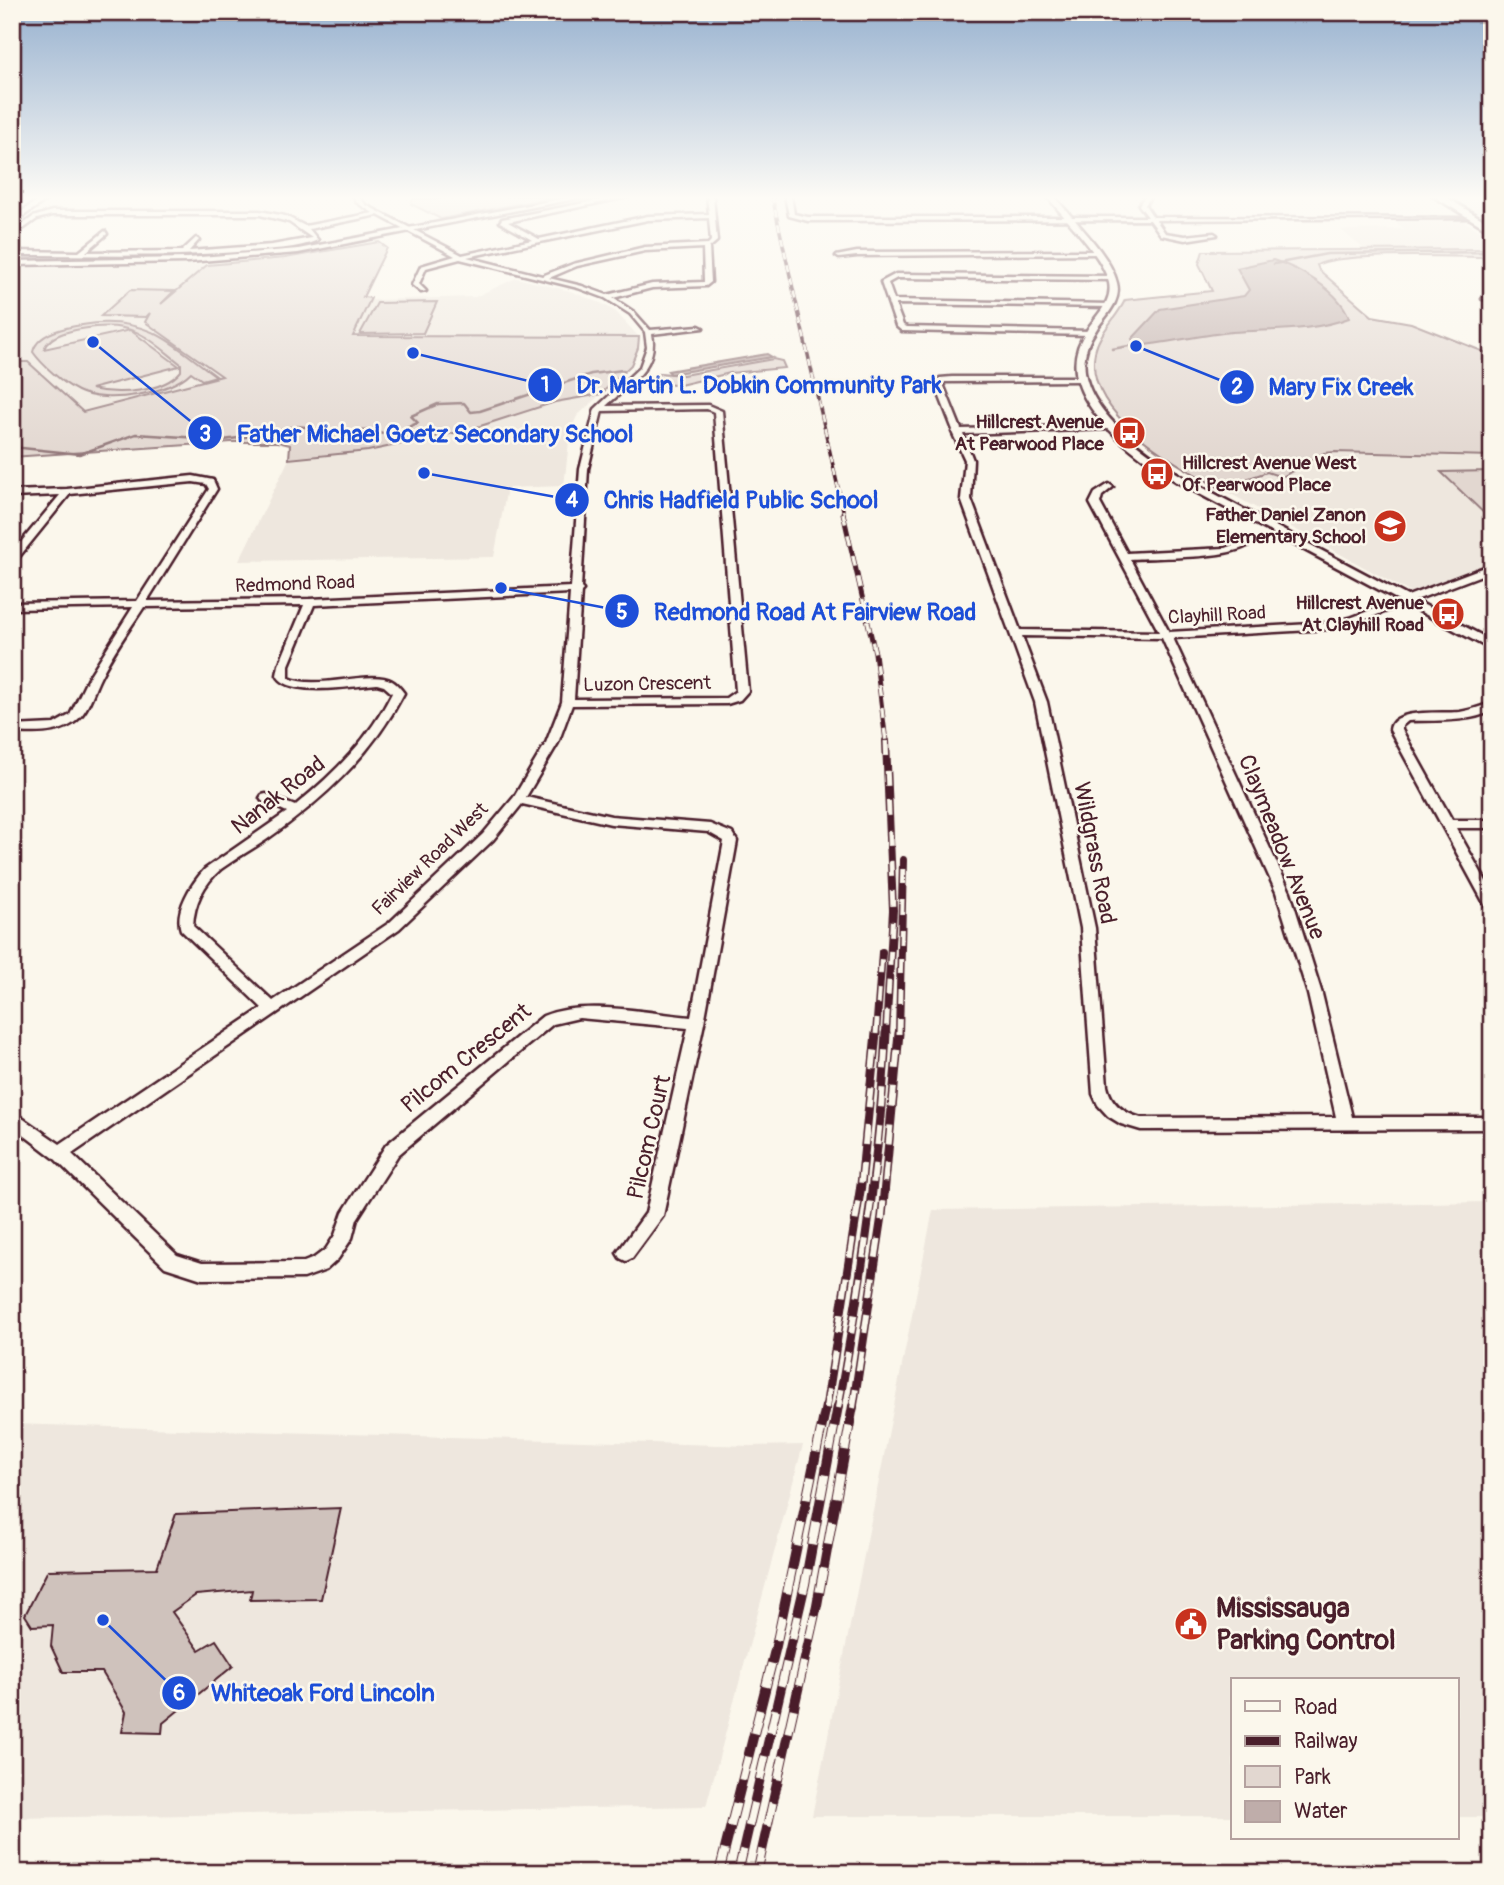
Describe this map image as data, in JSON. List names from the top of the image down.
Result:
{
  "streets": {
    "street": [
      "Redmond Road",
      "Clayhill Road",
      "Luzon Crescent",
      "Nanak Road",
      "Claymeadow Avenue",
      "Wildgrass Road",
      "Fairview Road West",
      "Pilcom Crescent",
      "Pilcom Court"
    ]
  },
  "crossings": [
    ["Redmond Road", "Nanak Road"],
    ["Redmond Road", "Fairview Road West"],
    ["Clayhill Road", "Claymeadow Avenue"],
    ["Clayhill Road", "Wildgrass Road"],
    ["Luzon Crescent", "Fairview Road West"],
    ["Nanak Road", "Fairview Road West"],
    ["Claymeadow Avenue", "Wildgrass Road"],
    ["Fairview Road West", "Pilcom Crescent"],
    ["Pilcom Crescent", "Pilcom Court"]
  ],
  "places": {
    "other": [
      "Father Michael Goetz Secondary School",
      "Mary Fix Creek",
      "Dr. Martin L. Dobkin Community Park",
      "Chris Hadfield Public School",
      "Redmond Road At Fairview Road",
      "Whiteoak Ford Lincoln"
    ],
    "bus stop": ["Hillcrest Avenue At Pearwood Place", "Hillcrest Avenue West Of Pearwood Place", "Hillcrest Avenue At Clayhill Road"],
    "school or university": ["Father Daniel Zanon Elementary School"],
    "public building": ["Mississauga Parking Control"]
  },
  "legend": [
    "Road",
    "Railway",
    "Park",
    "Water"
  ]
}
